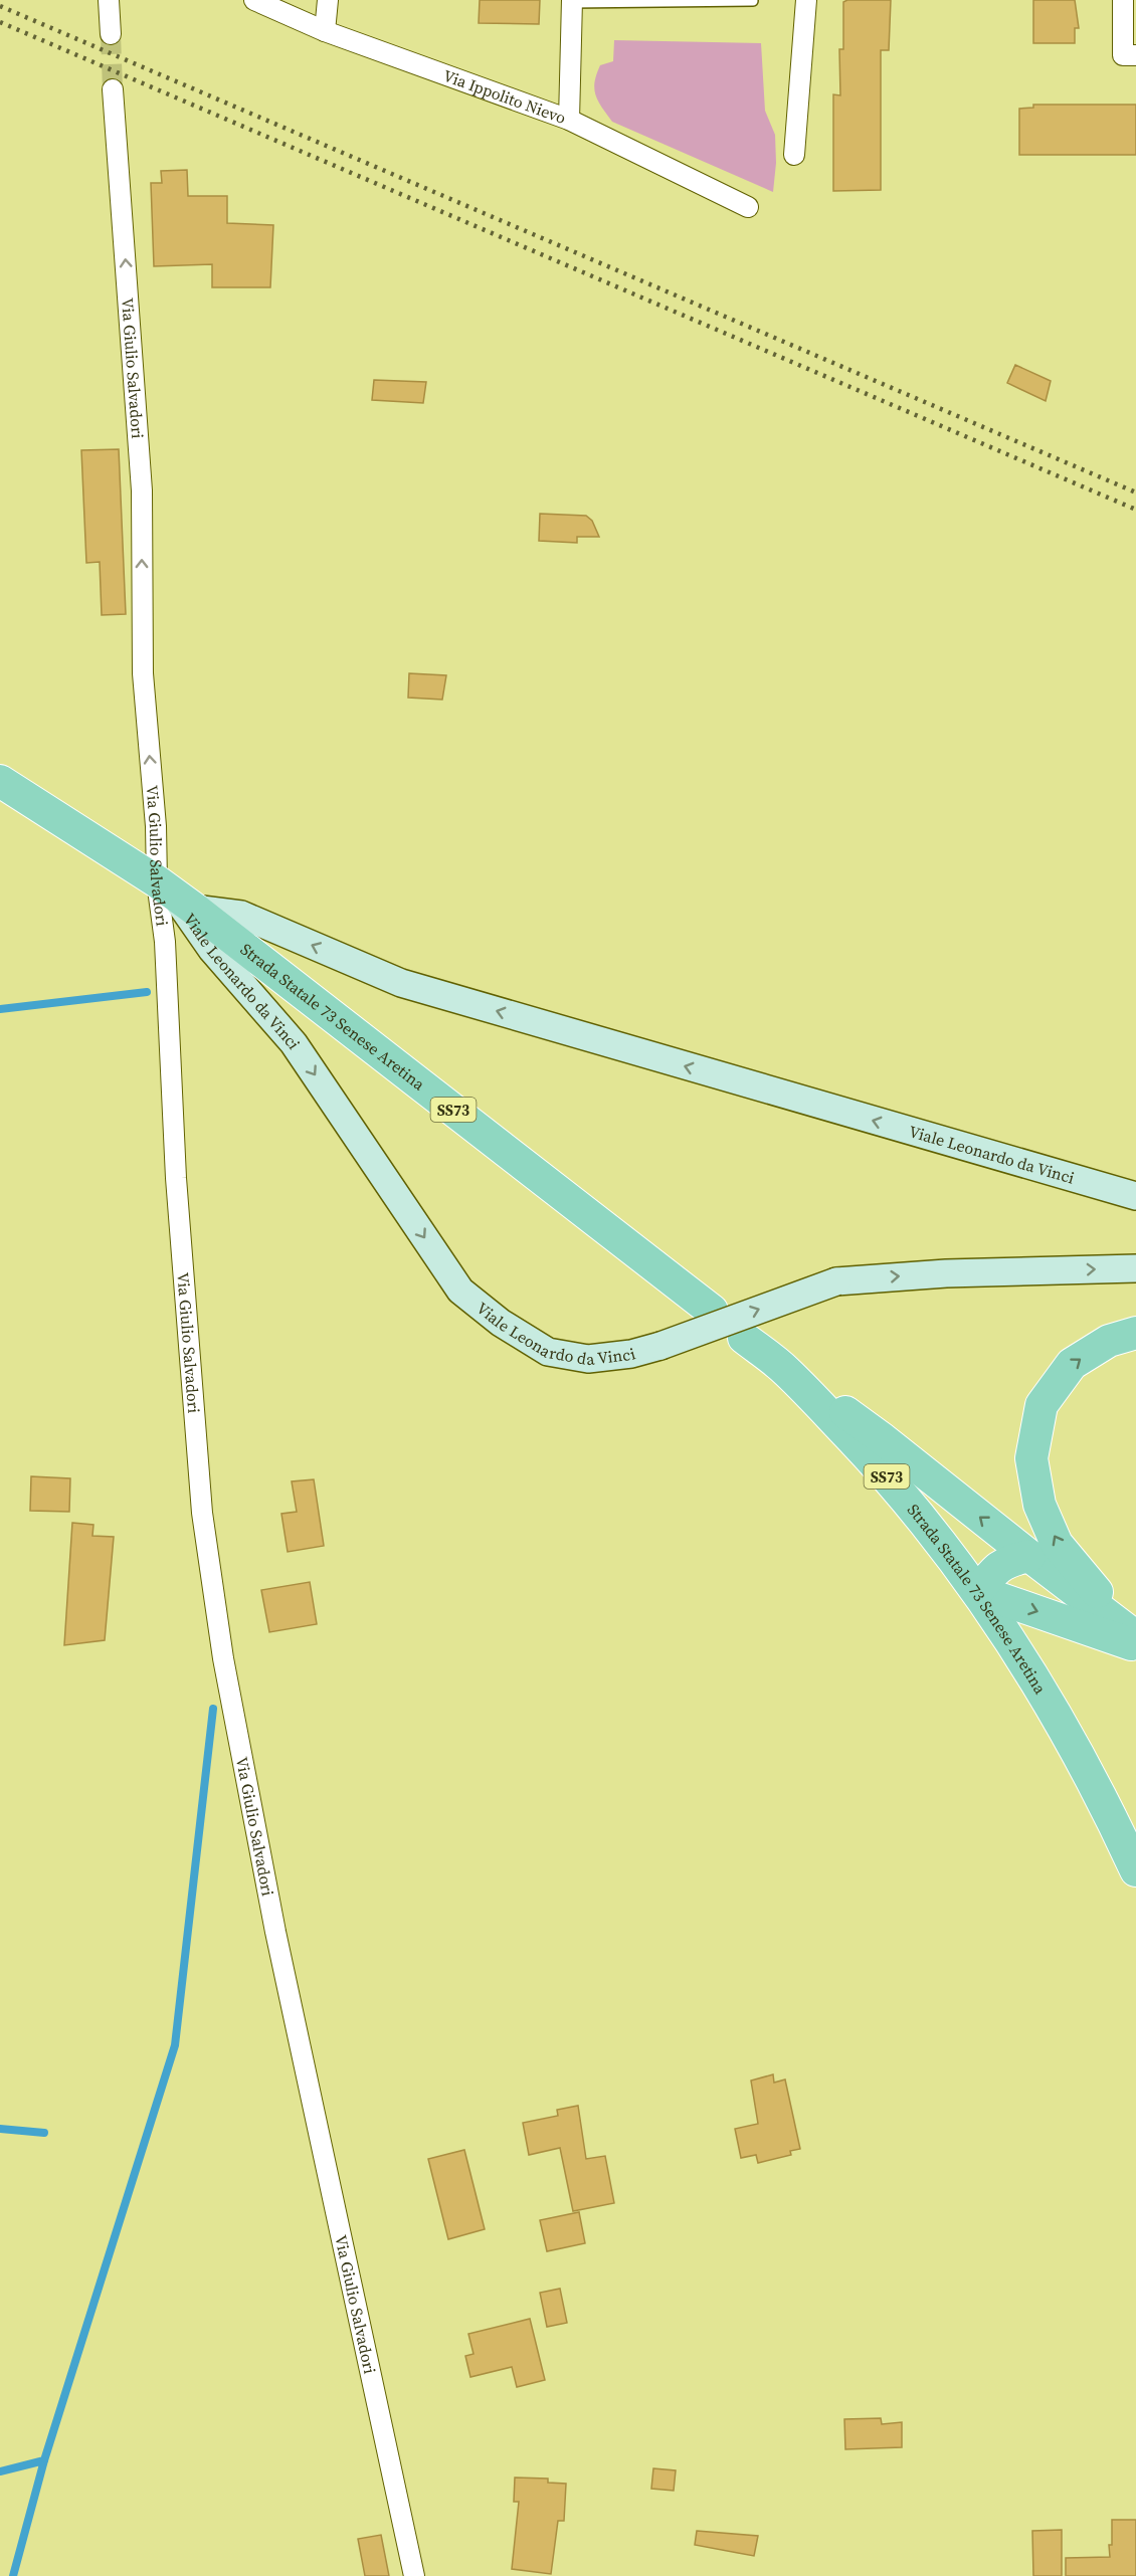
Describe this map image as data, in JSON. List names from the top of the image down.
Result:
{
  "streets": {
    "main road": ["Viale Leonardo da Vinci", "Strada Statale 73 Senese Aretina", "SS73"],
    "street": ["Via Ippolito Nievo", "Via Giulio Salvadori"]
  },
  "crossings": [
    ["Via Giulio Salvadori", "Viale Leonardo da Vinci"],
    ["Via Giulio Salvadori", "Strada Statale 73 Senese Aretina"],
    ["Viale Leonardo da Vinci", "Strada Statale 73 Senese Aretina"]
  ]
}
